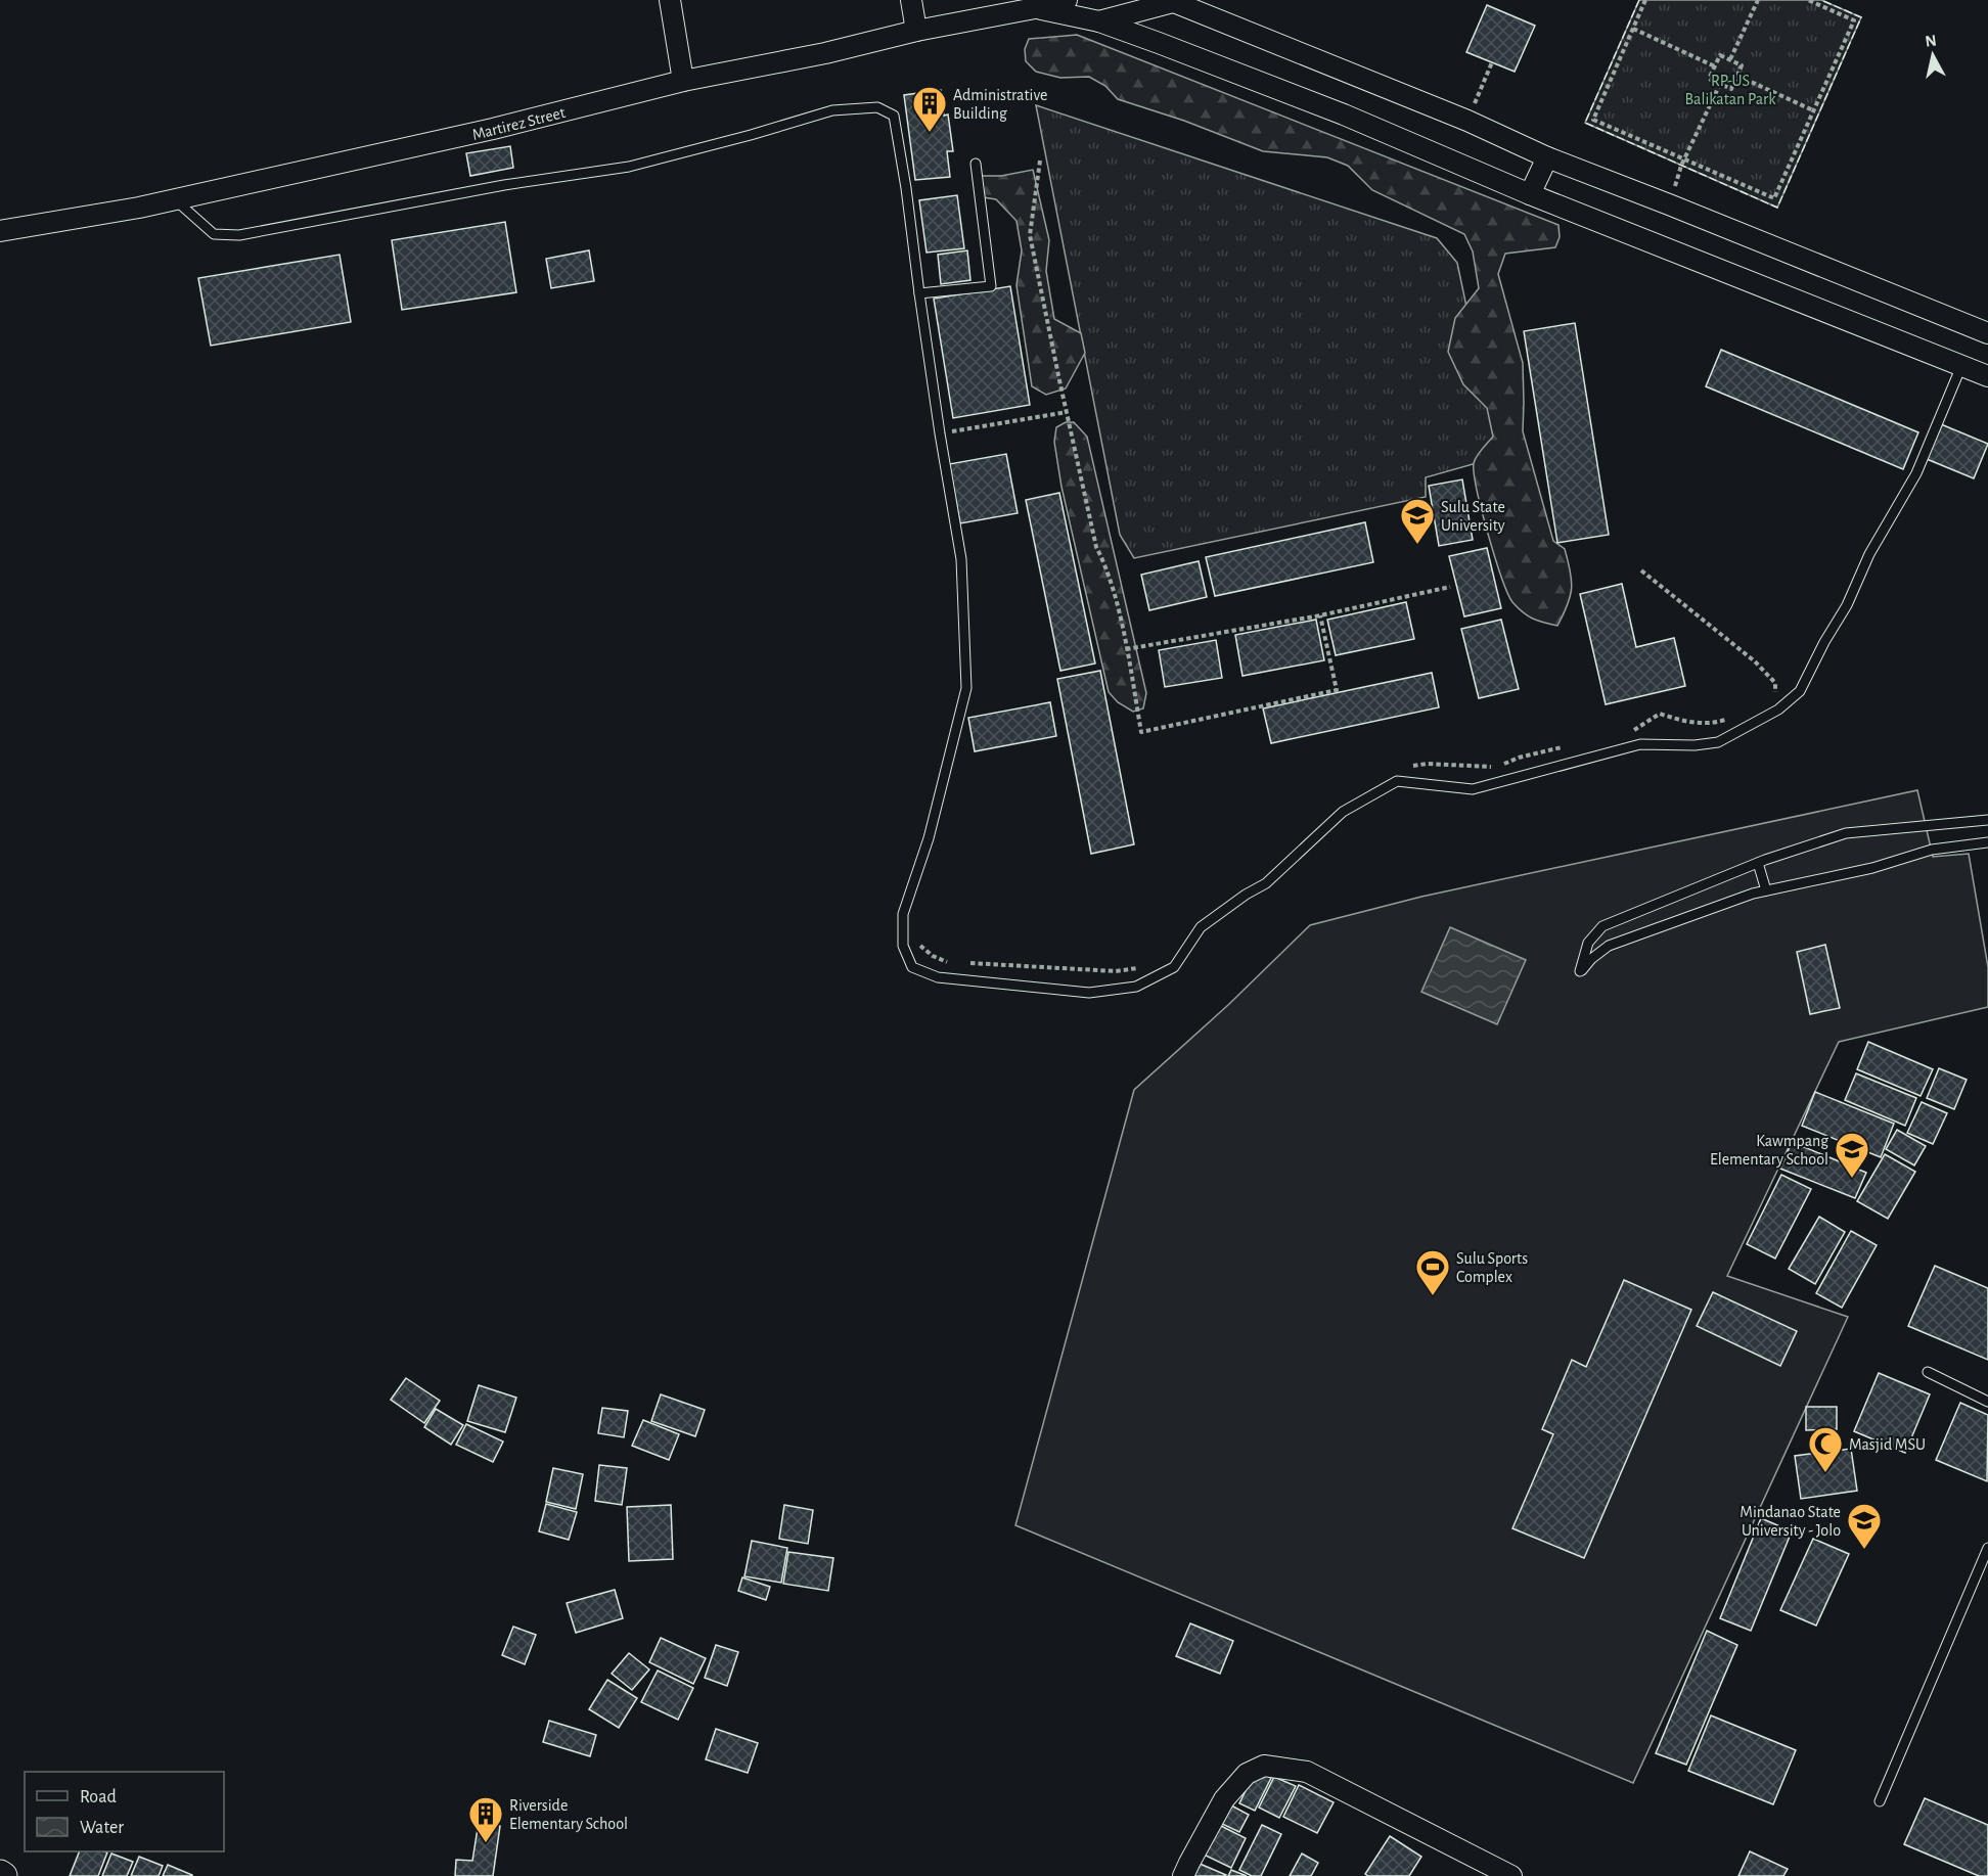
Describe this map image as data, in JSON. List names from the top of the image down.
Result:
{
  "streets": {
    "street": ["Martirez Street"]
  },
  "parks": ["RP-US Balikatan Park"],
  "places": {
    "building": ["Administrative Building", "Riverside Elementary School"],
    "school or university": ["Sulu State University", "Kawmpang Elementary School", "Mindanao State University - Jolo"],
    "sports": ["Sulu Sports Complex"],
    "mosque": ["Masjid MSU"]
  },
  "legend": ["Road", "Water"],
  "north": "top"
}
